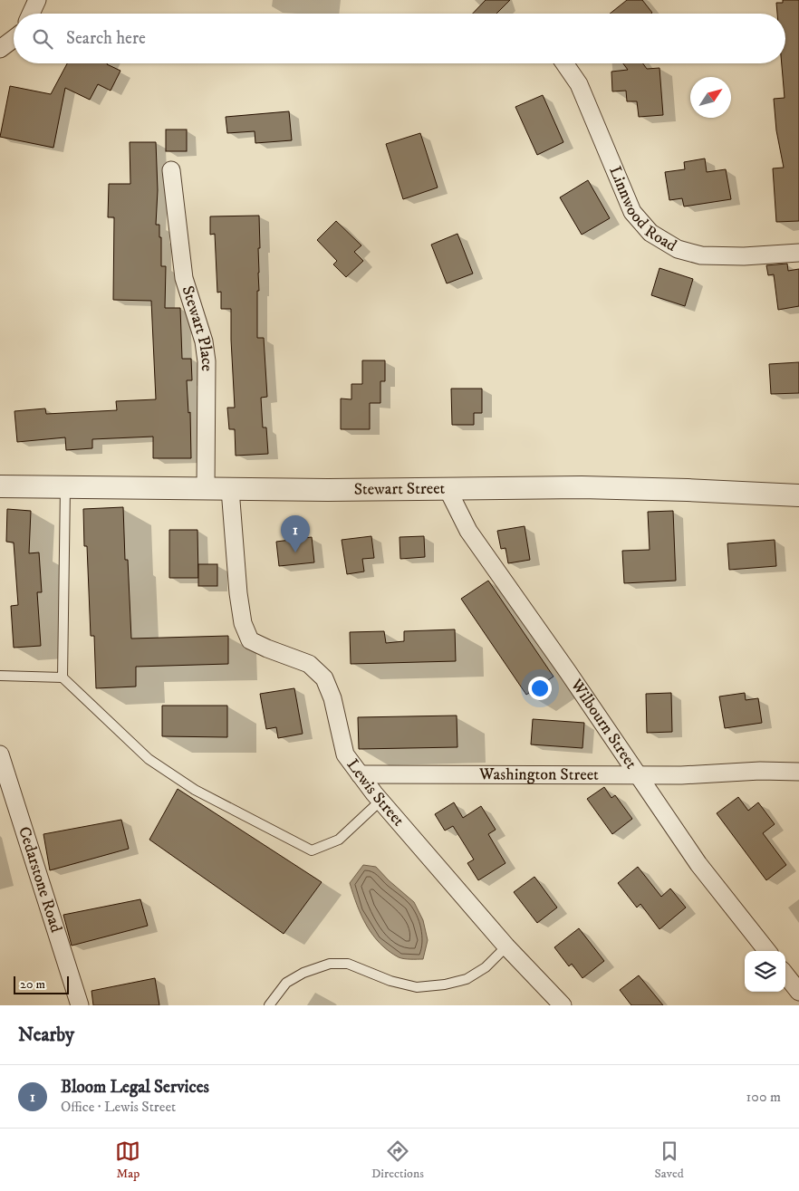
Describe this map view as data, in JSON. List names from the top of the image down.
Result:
{
  "streets": {
    "street": [
      "Linnwood Road",
      "Stewart Place",
      "Stewart Street",
      "Wilbourn Street",
      "Washington Street",
      "Lewis Street",
      "Cedarstone Road"
    ]
  },
  "crossings": [
    ["Stewart Place", "Stewart Street"],
    ["Stewart Street", "Wilbourn Street"],
    ["Stewart Street", "Lewis Street"],
    ["Wilbourn Street", "Washington Street"],
    ["Washington Street", "Lewis Street"]
  ],
  "scale_bar": "20 m",
  "north": "top right",
  "page": {
    "search": "Search here",
    "pins": "1",
    "scale": "20 m",
    "heading": "Nearby",
    "list": [
      {
        "mark": "1",
        "name": "Bloom Legal Services",
        "note": "Office · Lewis Street",
        "value": "100 m"
      }
    ],
    "nav": ["Map", "Directions", "Saved"]
  }
}
